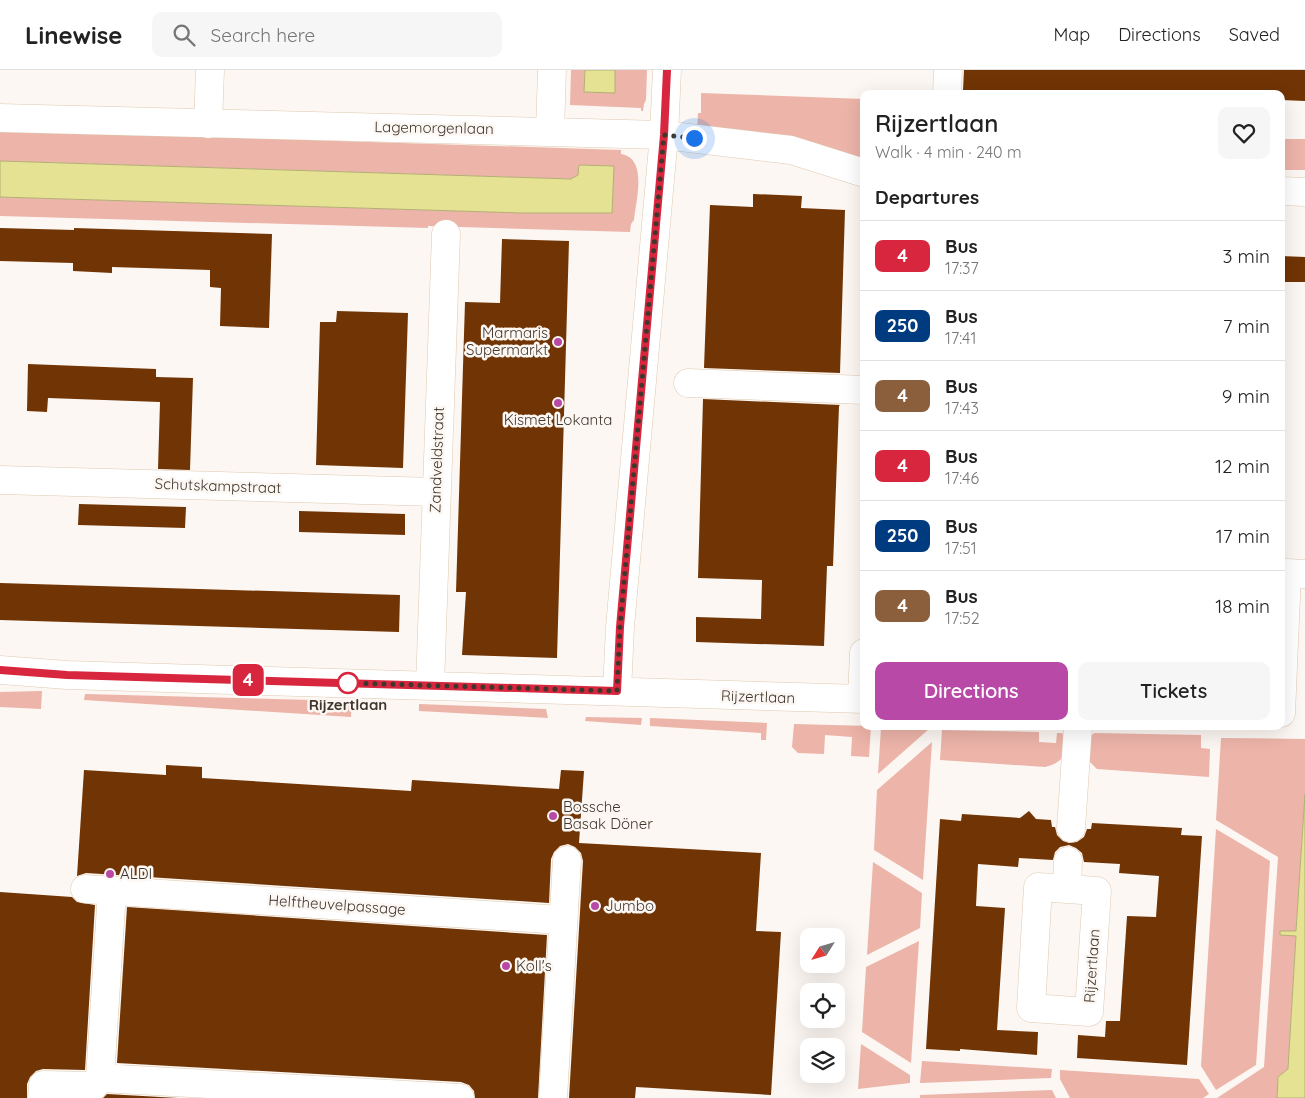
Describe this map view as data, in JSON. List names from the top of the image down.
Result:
{
  "streets": {
    "street": [
      "Lagemorgenlaan",
      "Zandveldstraat",
      "Schutskampstraat",
      "Rijzertlaan",
      "Helftheuvelpassage"
    ]
  },
  "crossings": [
    ["Zandveldstraat", "Schutskampstraat"],
    ["Zandveldstraat", "Rijzertlaan"]
  ],
  "places": [
    "Marmaris Supermarkt",
    "Kismet Lokanta",
    "Rijzertlaan",
    "Bossche Basak Döner",
    "ALDI",
    "Jumbo",
    "Koll's"
  ],
  "lines": ["bus line 4"],
  "north": "bottom left",
  "page": {
    "header": "Linewise",
    "search": "Search here",
    "nav": ["Map", "Directions", "Saved"],
    "on_map": "4",
    "heading": [
      ["Rijzertlaan", "Walk · 4 min · 240 m"],
      "Departures"
    ],
    "list": [
      {
        "mark": "4",
        "name": "Bus",
        "note": "17:37",
        "value": "3 min"
      },
      {
        "mark": "250",
        "name": "Bus",
        "note": "17:41",
        "value": "7 min"
      },
      {
        "mark": "4",
        "name": "Bus",
        "note": "17:43",
        "value": "9 min"
      },
      {
        "mark": "4",
        "name": "Bus",
        "note": "17:46",
        "value": "12 min"
      },
      {
        "mark": "250",
        "name": "Bus",
        "note": "17:51",
        "value": "17 min"
      },
      {
        "mark": "4",
        "name": "Bus",
        "note": "17:52",
        "value": "18 min"
      }
    ],
    "buttons": ["Directions", "Tickets"]
  }
}
